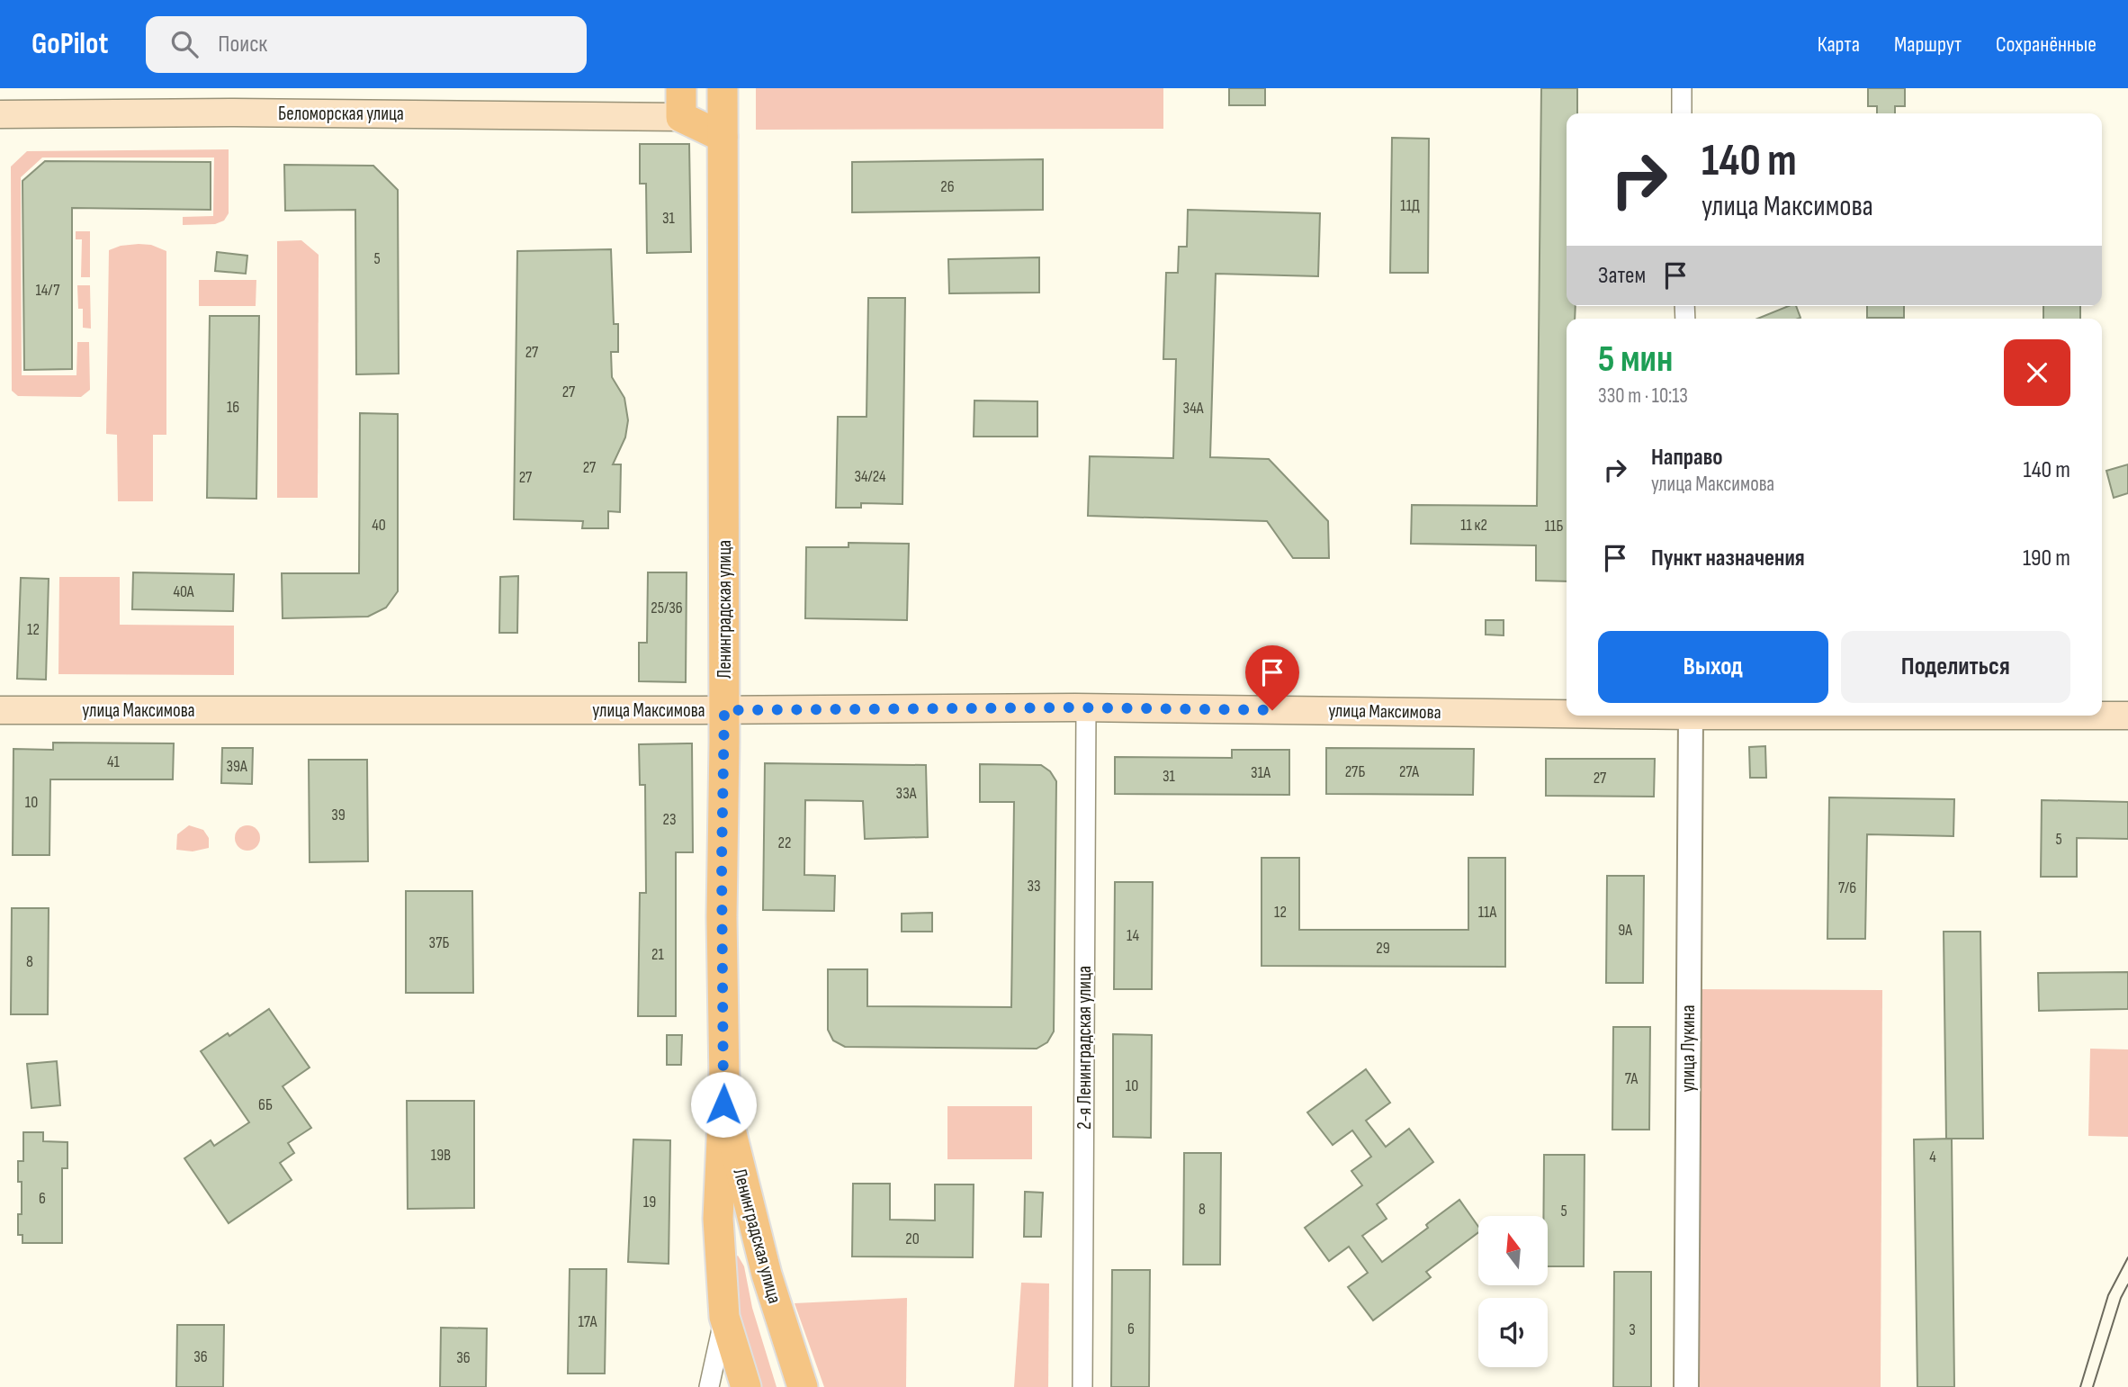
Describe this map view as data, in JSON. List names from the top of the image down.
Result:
{
  "streets": {
    "main road": ["Беломорская улица", "Ленинградская улица", "улица Максимова"],
    "street": ["2-я Ленинградская улица", "улица Лукина"]
  },
  "crossings": [
    ["Ленинградская улица", "улица Максимова"],
    ["улица Максимова", "2-я Ленинградская улица"]
  ],
  "house_numbers": [
    "26",
    "11Д",
    "31",
    "5",
    "14/7",
    "27",
    "27",
    "16",
    "34А",
    "27",
    "34/24",
    "27",
    "40",
    "11 к2",
    "11Б",
    "40А",
    "25/36",
    "12",
    "41",
    "39А",
    "27Б",
    "27А",
    "31А",
    "31",
    "27",
    "33А",
    "10",
    "39",
    "23",
    "5",
    "22",
    "33",
    "7/6",
    "12",
    "11А",
    "9А",
    "14",
    "37Б",
    "29",
    "21",
    "8",
    "7А",
    "10",
    "6Б",
    "19В",
    "4",
    "6",
    "19",
    "8",
    "5",
    "20",
    "17А",
    "6",
    "3",
    "36",
    "36"
  ],
  "north": "top",
  "page": {
    "header": "GoPilot",
    "search": "Поиск",
    "nav": ["Карта", "Маршрут", "Сохранённые"],
    "turn": ["140 m", "улица Максимова"],
    "then": "Затем",
    "heading": ["5 мин", "330 m · 10:13"],
    "list": [
      {
        "name": "Направо",
        "note": "улица Максимова",
        "value": "140 m"
      },
      {
        "name": "Пункт назначения",
        "value": "190 m"
      }
    ],
    "buttons": ["Выход", "Поделиться"]
  }
}
